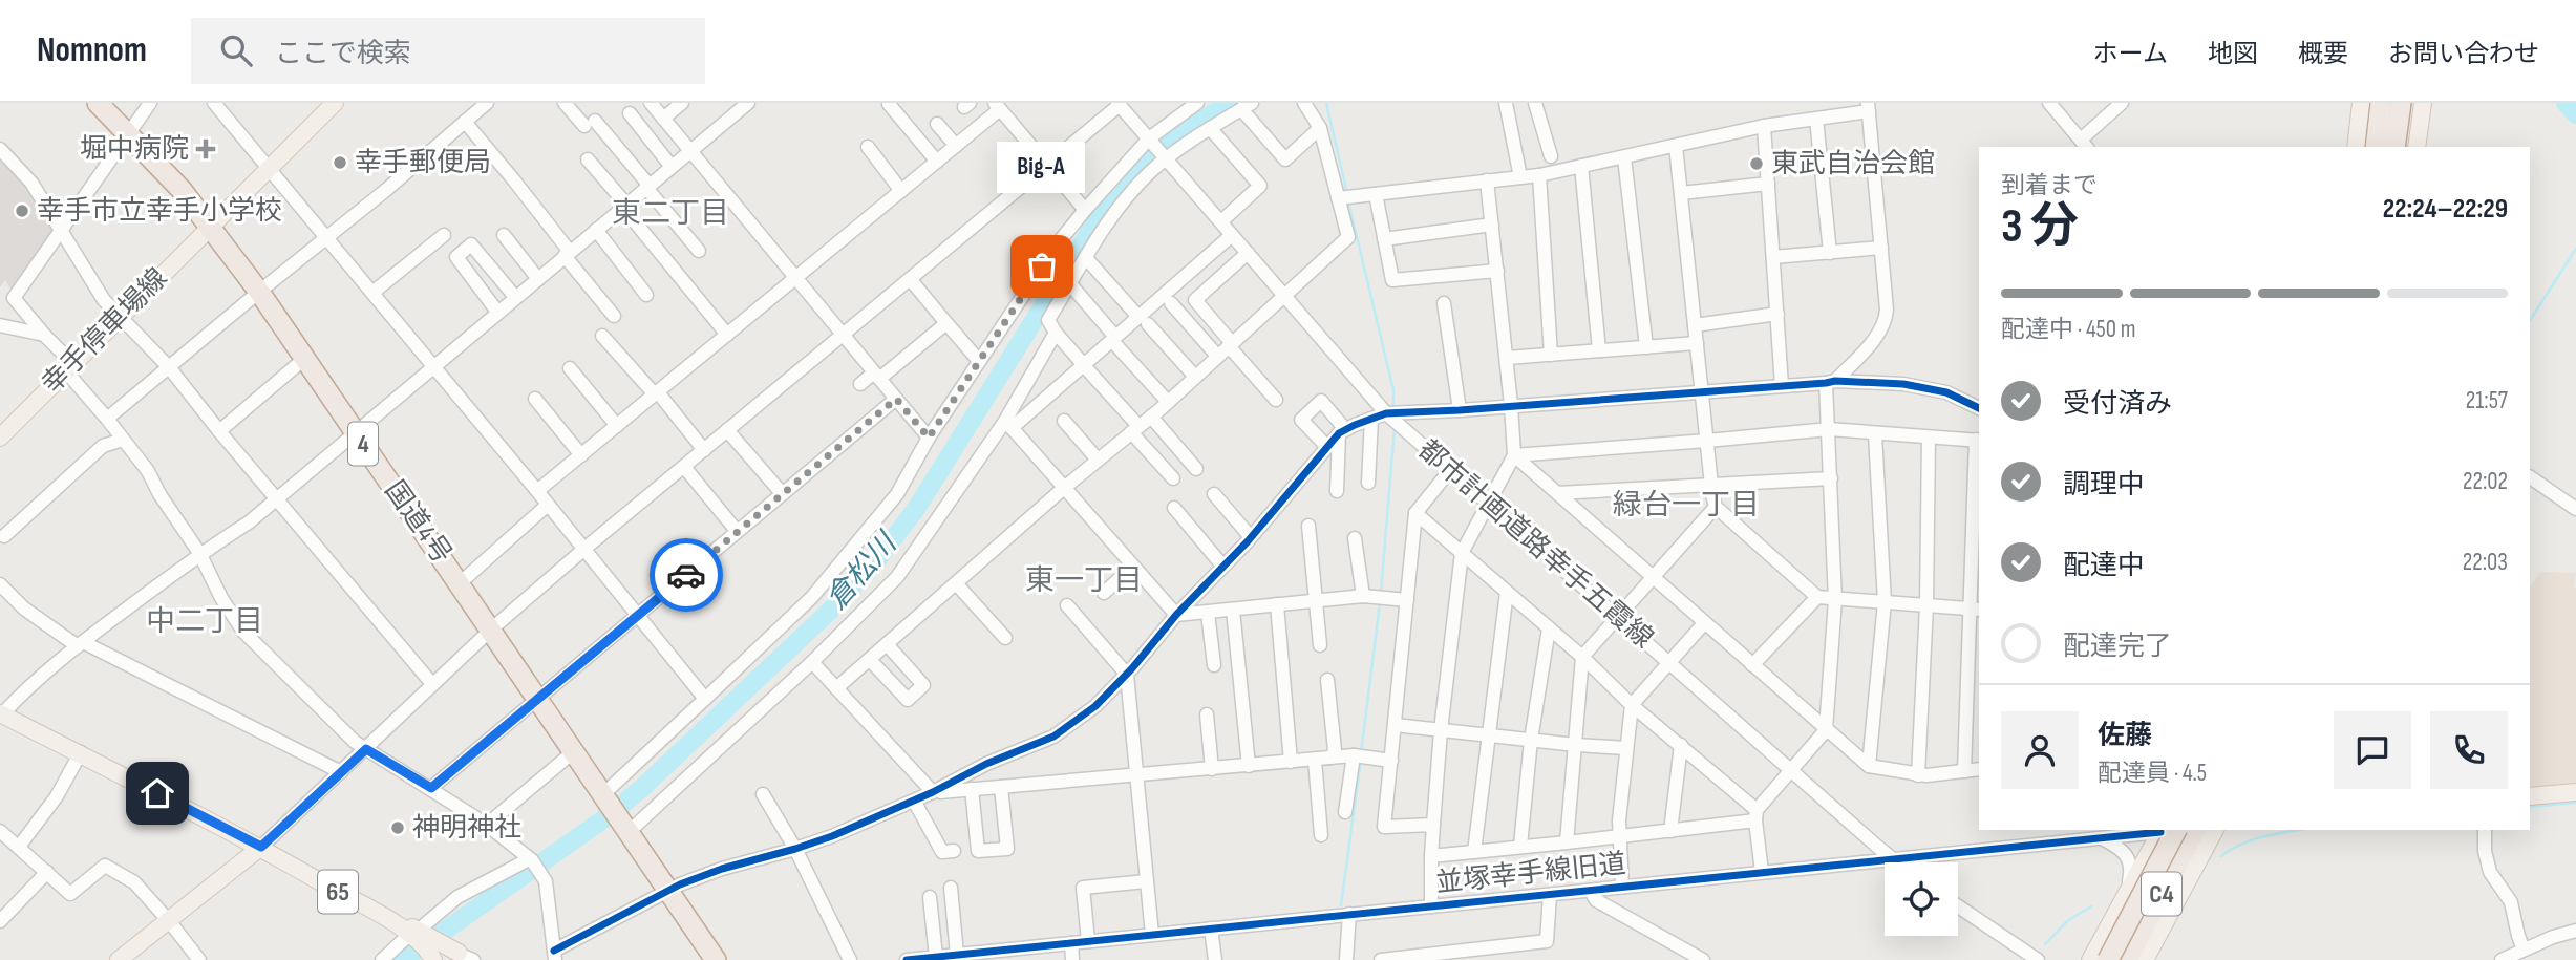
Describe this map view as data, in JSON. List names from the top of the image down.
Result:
{
  "streets": {
    "highway": ["4", "国道4号", "C4"],
    "main road": ["幸手停車場線", "65"],
    "street": ["都市計画道路幸手五霞線", "並塚幸手線旧道"]
  },
  "crossings": [
    ["幸手停車場線", "国道4号"],
    ["都市計画道路幸手五霞線", "並塚幸手線旧道"]
  ],
  "districts": [
    "東二丁目",
    "緑台一丁目",
    "東一丁目",
    "中二丁目"
  ],
  "water": ["倉松川"],
  "places": {
    "health": ["堀中病院"],
    "other": [
      "幸手郵便局",
      "東武自治会館",
      "幸手市立幸手小学校",
      "Big-A",
      "神明神社"
    ]
  },
  "page": {
    "header": "Nomnom",
    "search": "ここで検索",
    "nav": [
      "ホーム",
      "地図",
      "概要",
      "お問い合わせ"
    ],
    "bubble": "Big-A",
    "heading": ["3 分", "到着まで", "22:24–22:29"],
    "panel": ["佐藤", "配達員 · 4.5"],
    "bar": "配達中 · 450 m",
    "list": [
      ["受付済み", "21:57"],
      ["調理中", "22:02"],
      ["配達中", "22:03"],
      "配達完了"
    ]
  }
}
